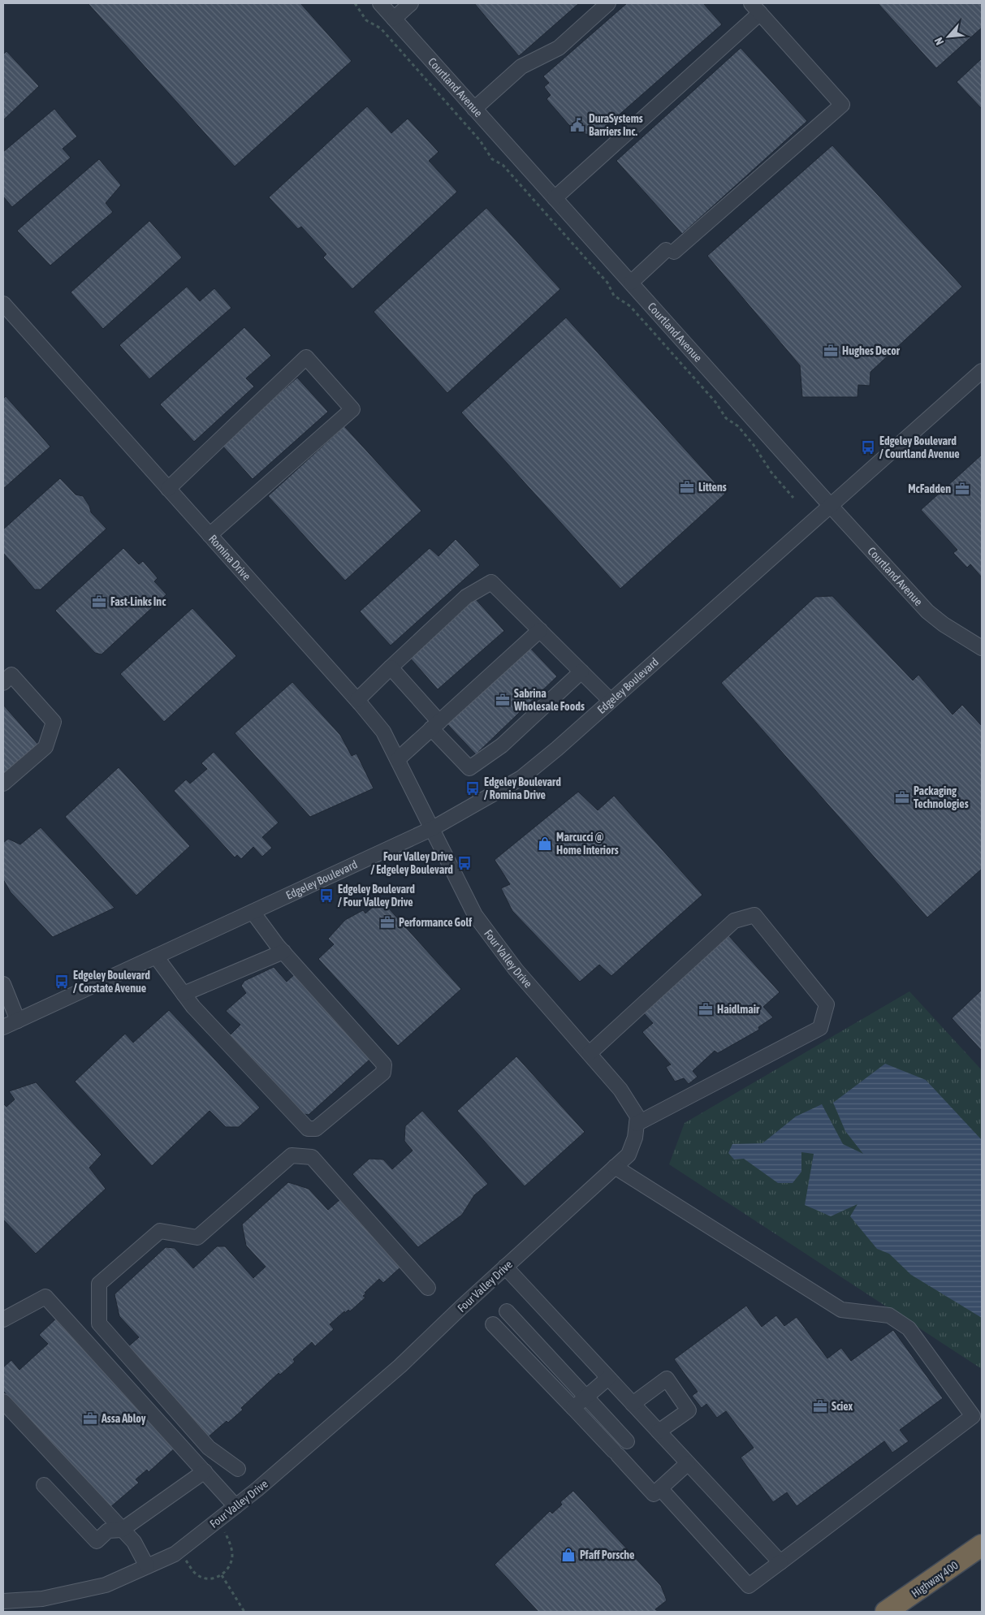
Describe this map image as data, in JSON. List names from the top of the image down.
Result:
{
  "streets": {
    "highway": ["Highway 400"],
    "street": [
      "Courtland Avenue",
      "Romina Drive",
      "Edgeley Boulevard",
      "Four Valley Drive"
    ]
  },
  "crossings": [
    ["Courtland Avenue", "Edgeley Boulevard"],
    ["Romina Drive", "Edgeley Boulevard"],
    ["Romina Drive", "Four Valley Drive"],
    ["Edgeley Boulevard", "Four Valley Drive"]
  ],
  "places": {
    "public building": ["DuraSystems Barriers Inc."],
    "office": [
      "Hughes Decor",
      "Littens",
      "McFadden",
      "Fast-Links Inc",
      "Sabrina Wholesale Foods",
      "Packaging Technologies",
      "Performance Golf",
      "Haidlmair",
      "Sciex",
      "Assa Abloy"
    ],
    "bus stop": [
      "Edgeley Boulevard / Courtland Avenue",
      "Edgeley Boulevard / Romina Drive",
      "Four Valley Drive / Edgeley Boulevard",
      "Edgeley Boulevard / Four Valley Drive",
      "Edgeley Boulevard / Corstate Avenue"
    ],
    "shop": ["Marcucci @ Home Interiors", "Pfaff Porsche"]
  },
  "north": "bottom left"
}
